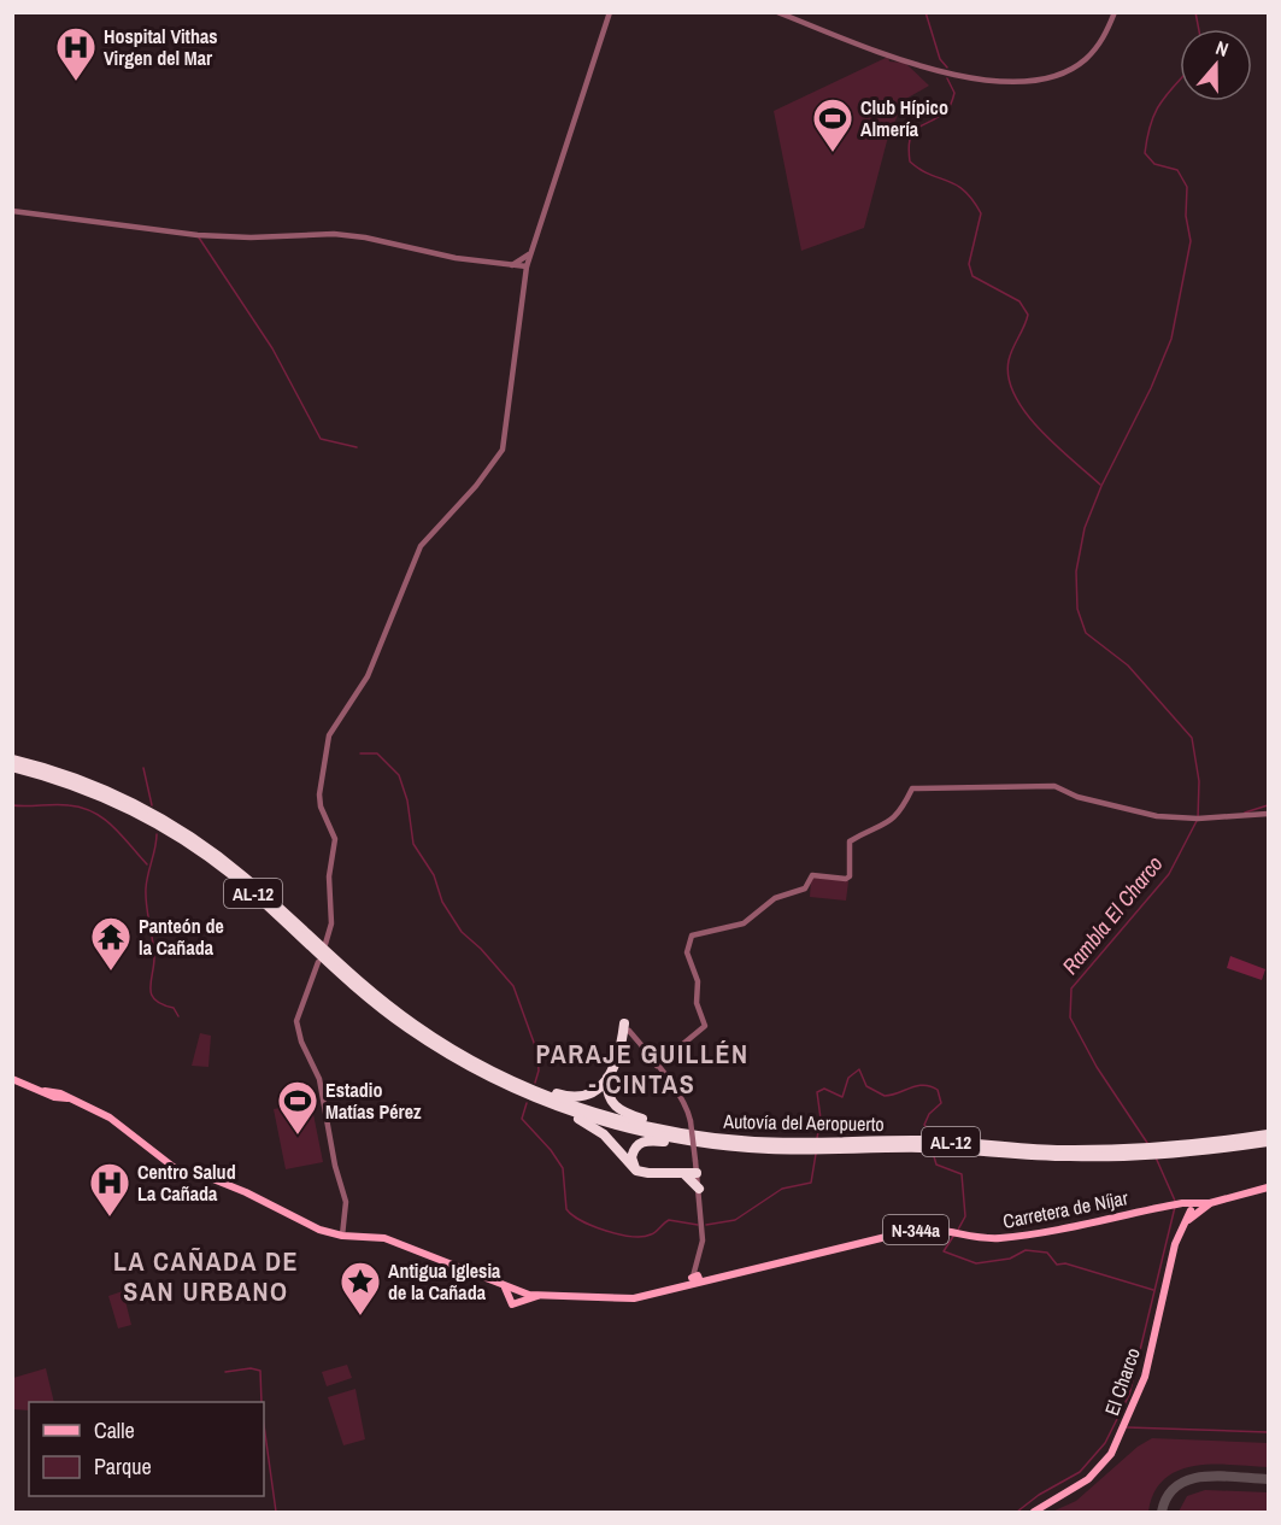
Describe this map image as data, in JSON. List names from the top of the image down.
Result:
{
  "streets": {
    "highway": ["AL-12", "Autovía del Aeropuerto"],
    "main road": ["Carretera de Níjar", "N-344a", "El Charco"]
  },
  "crossings": [
    ["Carretera de Níjar", "El Charco"]
  ],
  "districts": ["PARAJE GUILLÉN - CINTAS", "LA CAÑADA DE SAN URBANO"],
  "water": ["Rambla El Charco"],
  "places": {
    "hospital": ["Hospital Vithas Virgen del Mar", "Centro Salud La Cañada"],
    "sports": ["Club Hípico Almería", "Estadio Matías Pérez"],
    "temple": ["Panteón de la Cañada"],
    "place": ["Antigua Iglesia de la Cañada"]
  },
  "legend": ["Calle", "Parque"],
  "north": "top"
}
